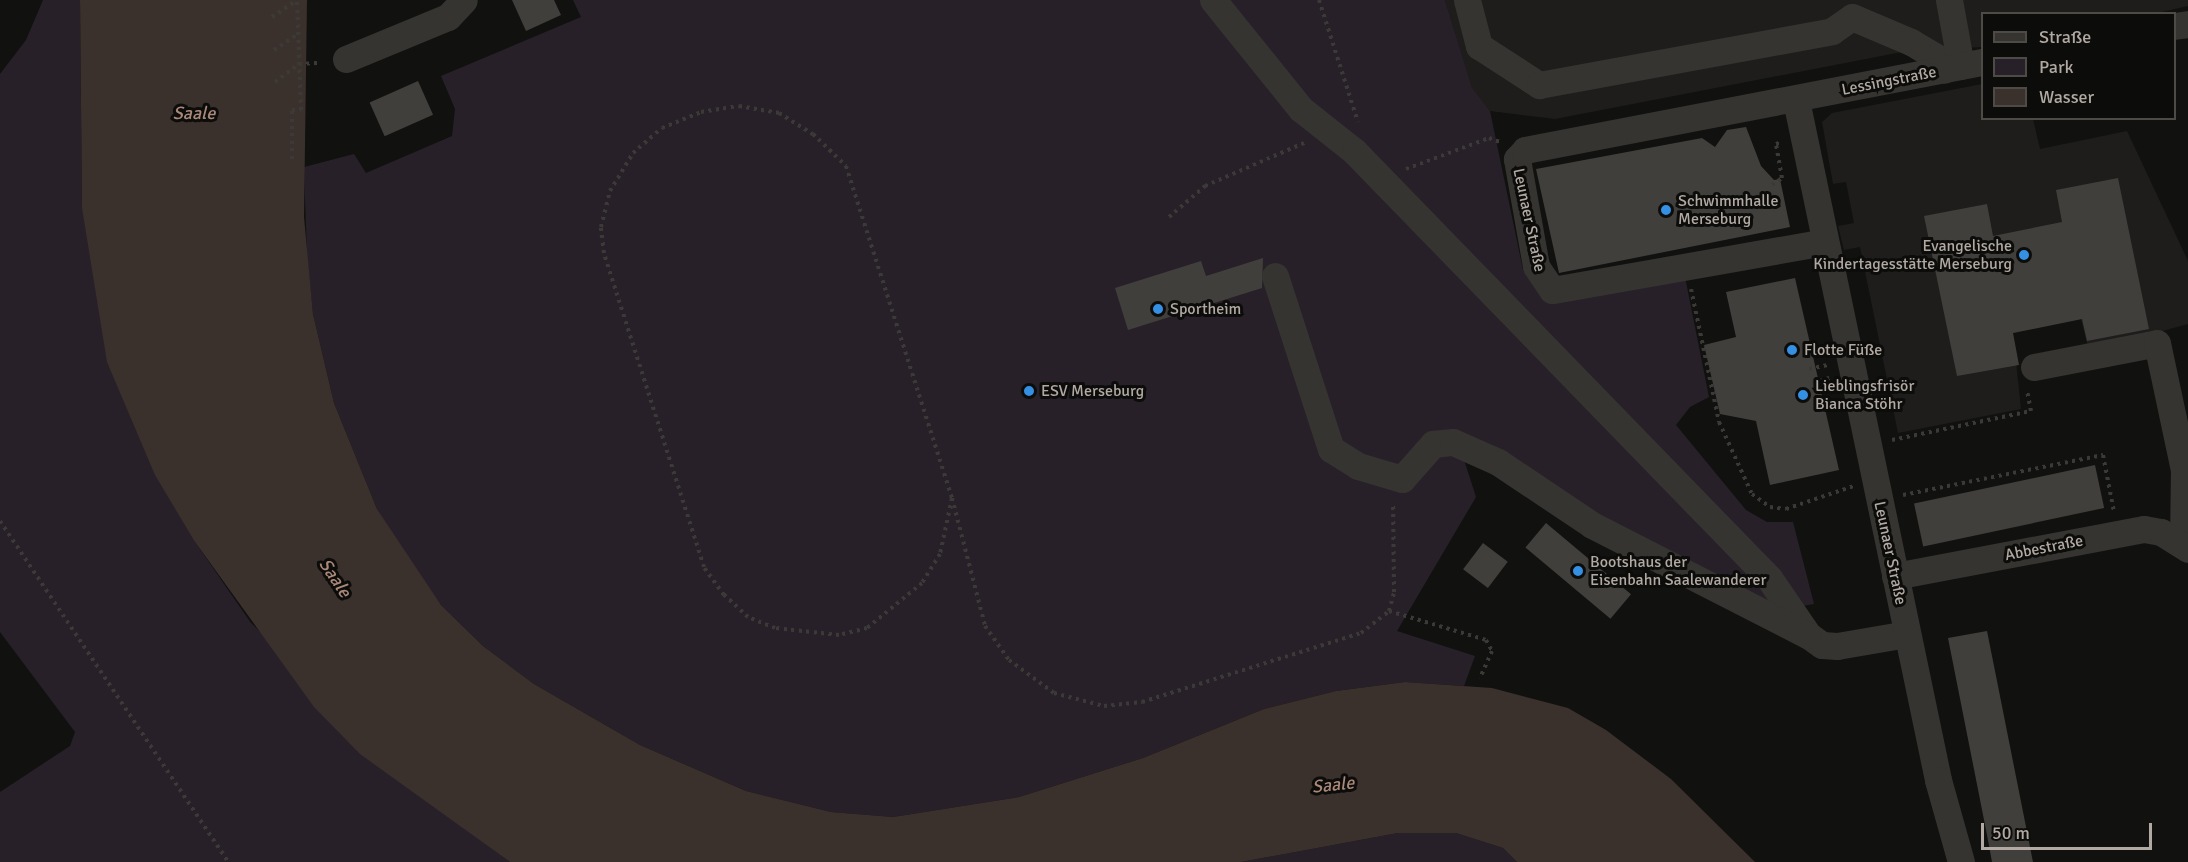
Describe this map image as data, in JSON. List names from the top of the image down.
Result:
{
  "streets": {
    "street": ["Lessingstraße", "Leunaer Straße", "Abbestraße"]
  },
  "crossings": [
    ["Lessingstraße", "Leunaer Straße"],
    ["Leunaer Straße", "Abbestraße"]
  ],
  "water": ["Saale"],
  "places": [
    "Schwimmhalle Merseburg",
    "Evangelische Kindertagesstätte Merseburg",
    "Sportheim",
    "Flotte Füße",
    "ESV Merseburg",
    "Lieblingsfrisör Bianca Stöhr",
    "Bootshaus der Eisenbahn Saalewanderer"
  ],
  "legend": ["Straße", "Park", "Wasser"],
  "scale_bar": "50 m"
}
